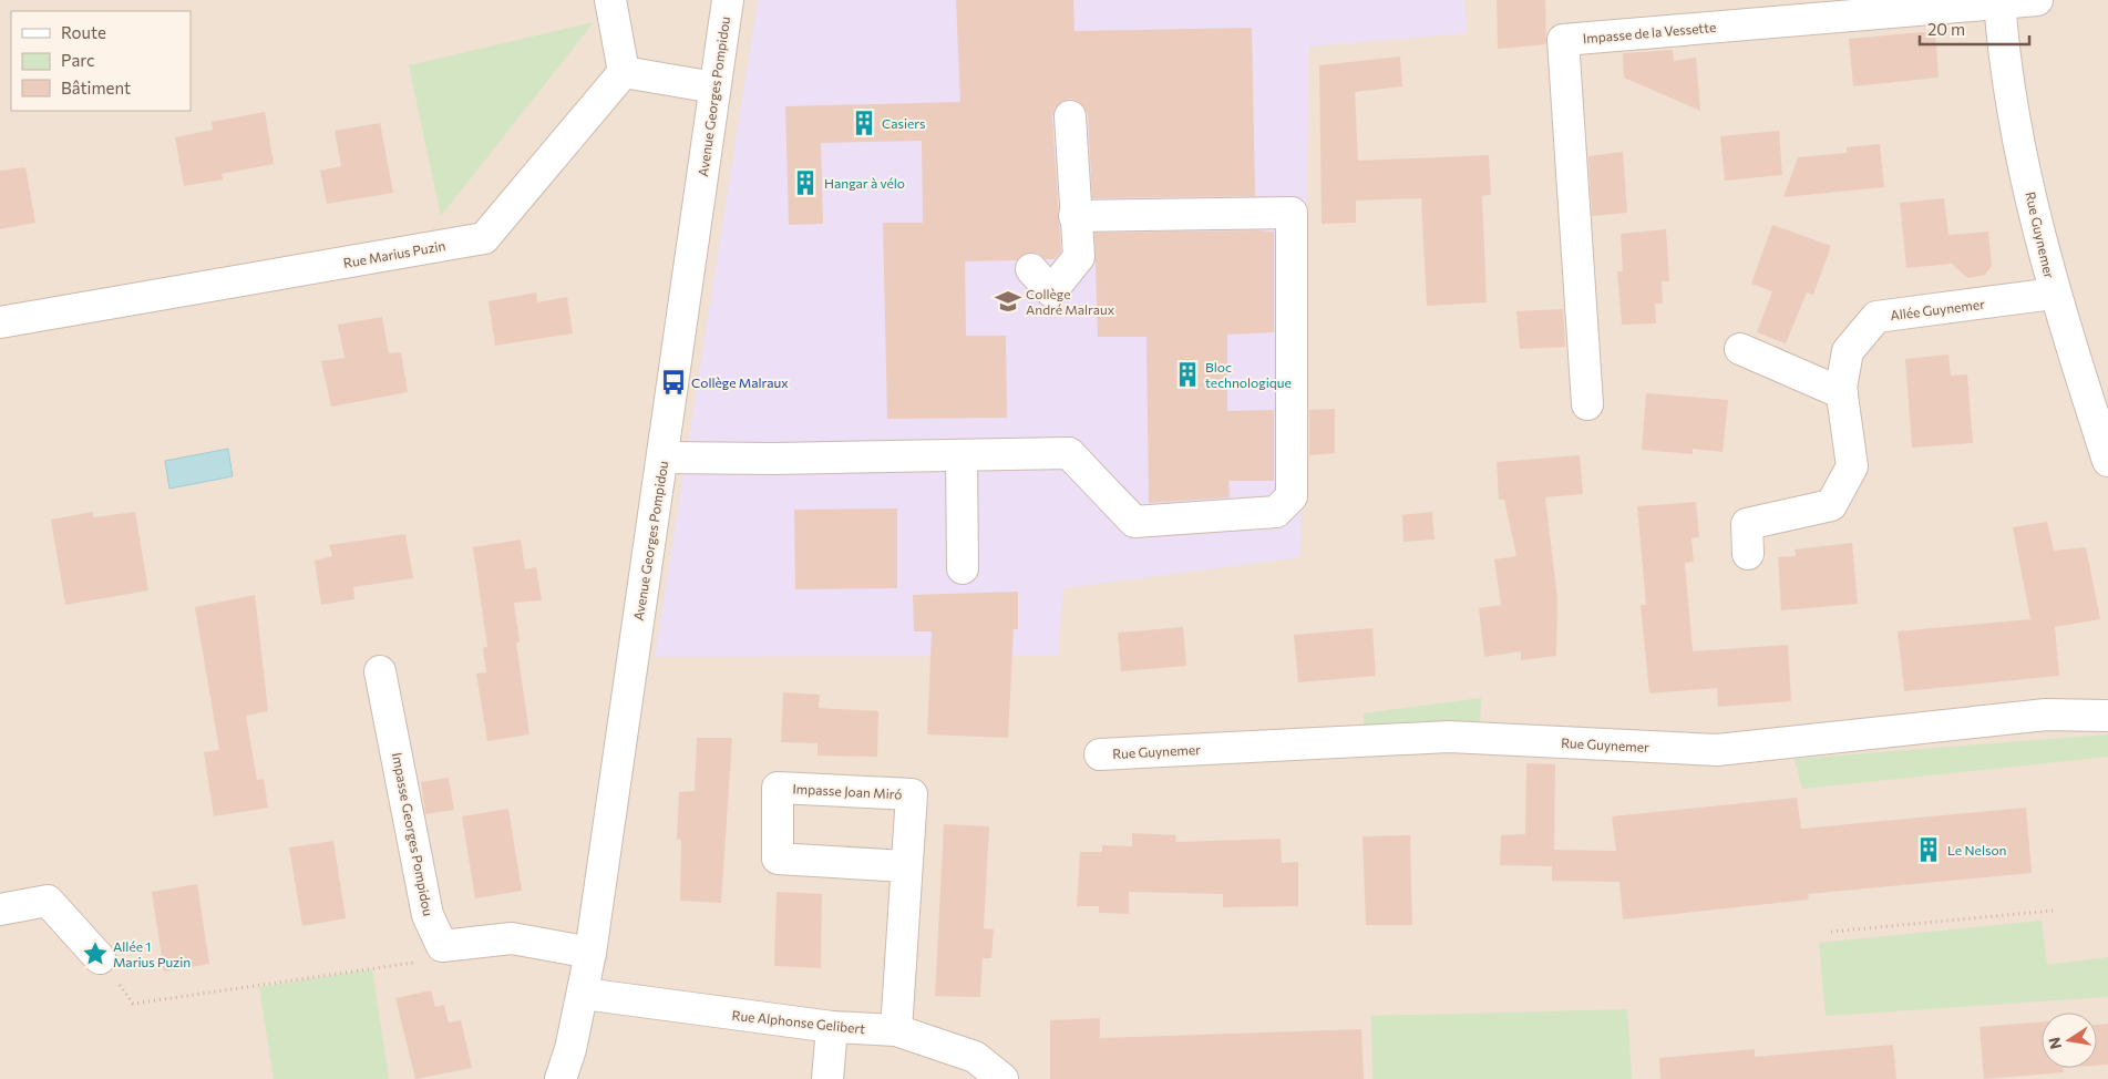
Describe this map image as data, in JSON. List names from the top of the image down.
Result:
{
  "streets": {
    "street": [
      "Impasse de la Vessette",
      "Avenue Georges Pompidou",
      "Rue Guynemer",
      "Rue Marius Puzin",
      "Allée Guynemer",
      "Impasse Joan Miró",
      "Impasse Georges Pompidou",
      "Rue Alphonse Gelibert"
    ]
  },
  "crossings": [
    ["Impasse de la Vessette", "Rue Guynemer"],
    ["Avenue Georges Pompidou", "Rue Alphonse Gelibert"],
    ["Rue Guynemer", "Allée Guynemer"],
    ["Impasse Joan Miró", "Rue Alphonse Gelibert"]
  ],
  "places": {
    "building": [
      "Casiers",
      "Hangar à vélo",
      "Bloc technologique",
      "Le Nelson"
    ],
    "school or university": ["Collège André Malraux"],
    "bus stop": ["Collège Malraux"],
    "place": ["Allée 1 Marius Puzin"]
  },
  "legend": ["Route", "Parc", "Bâtiment"],
  "scale_bar": "20 m",
  "north": "left"
}
